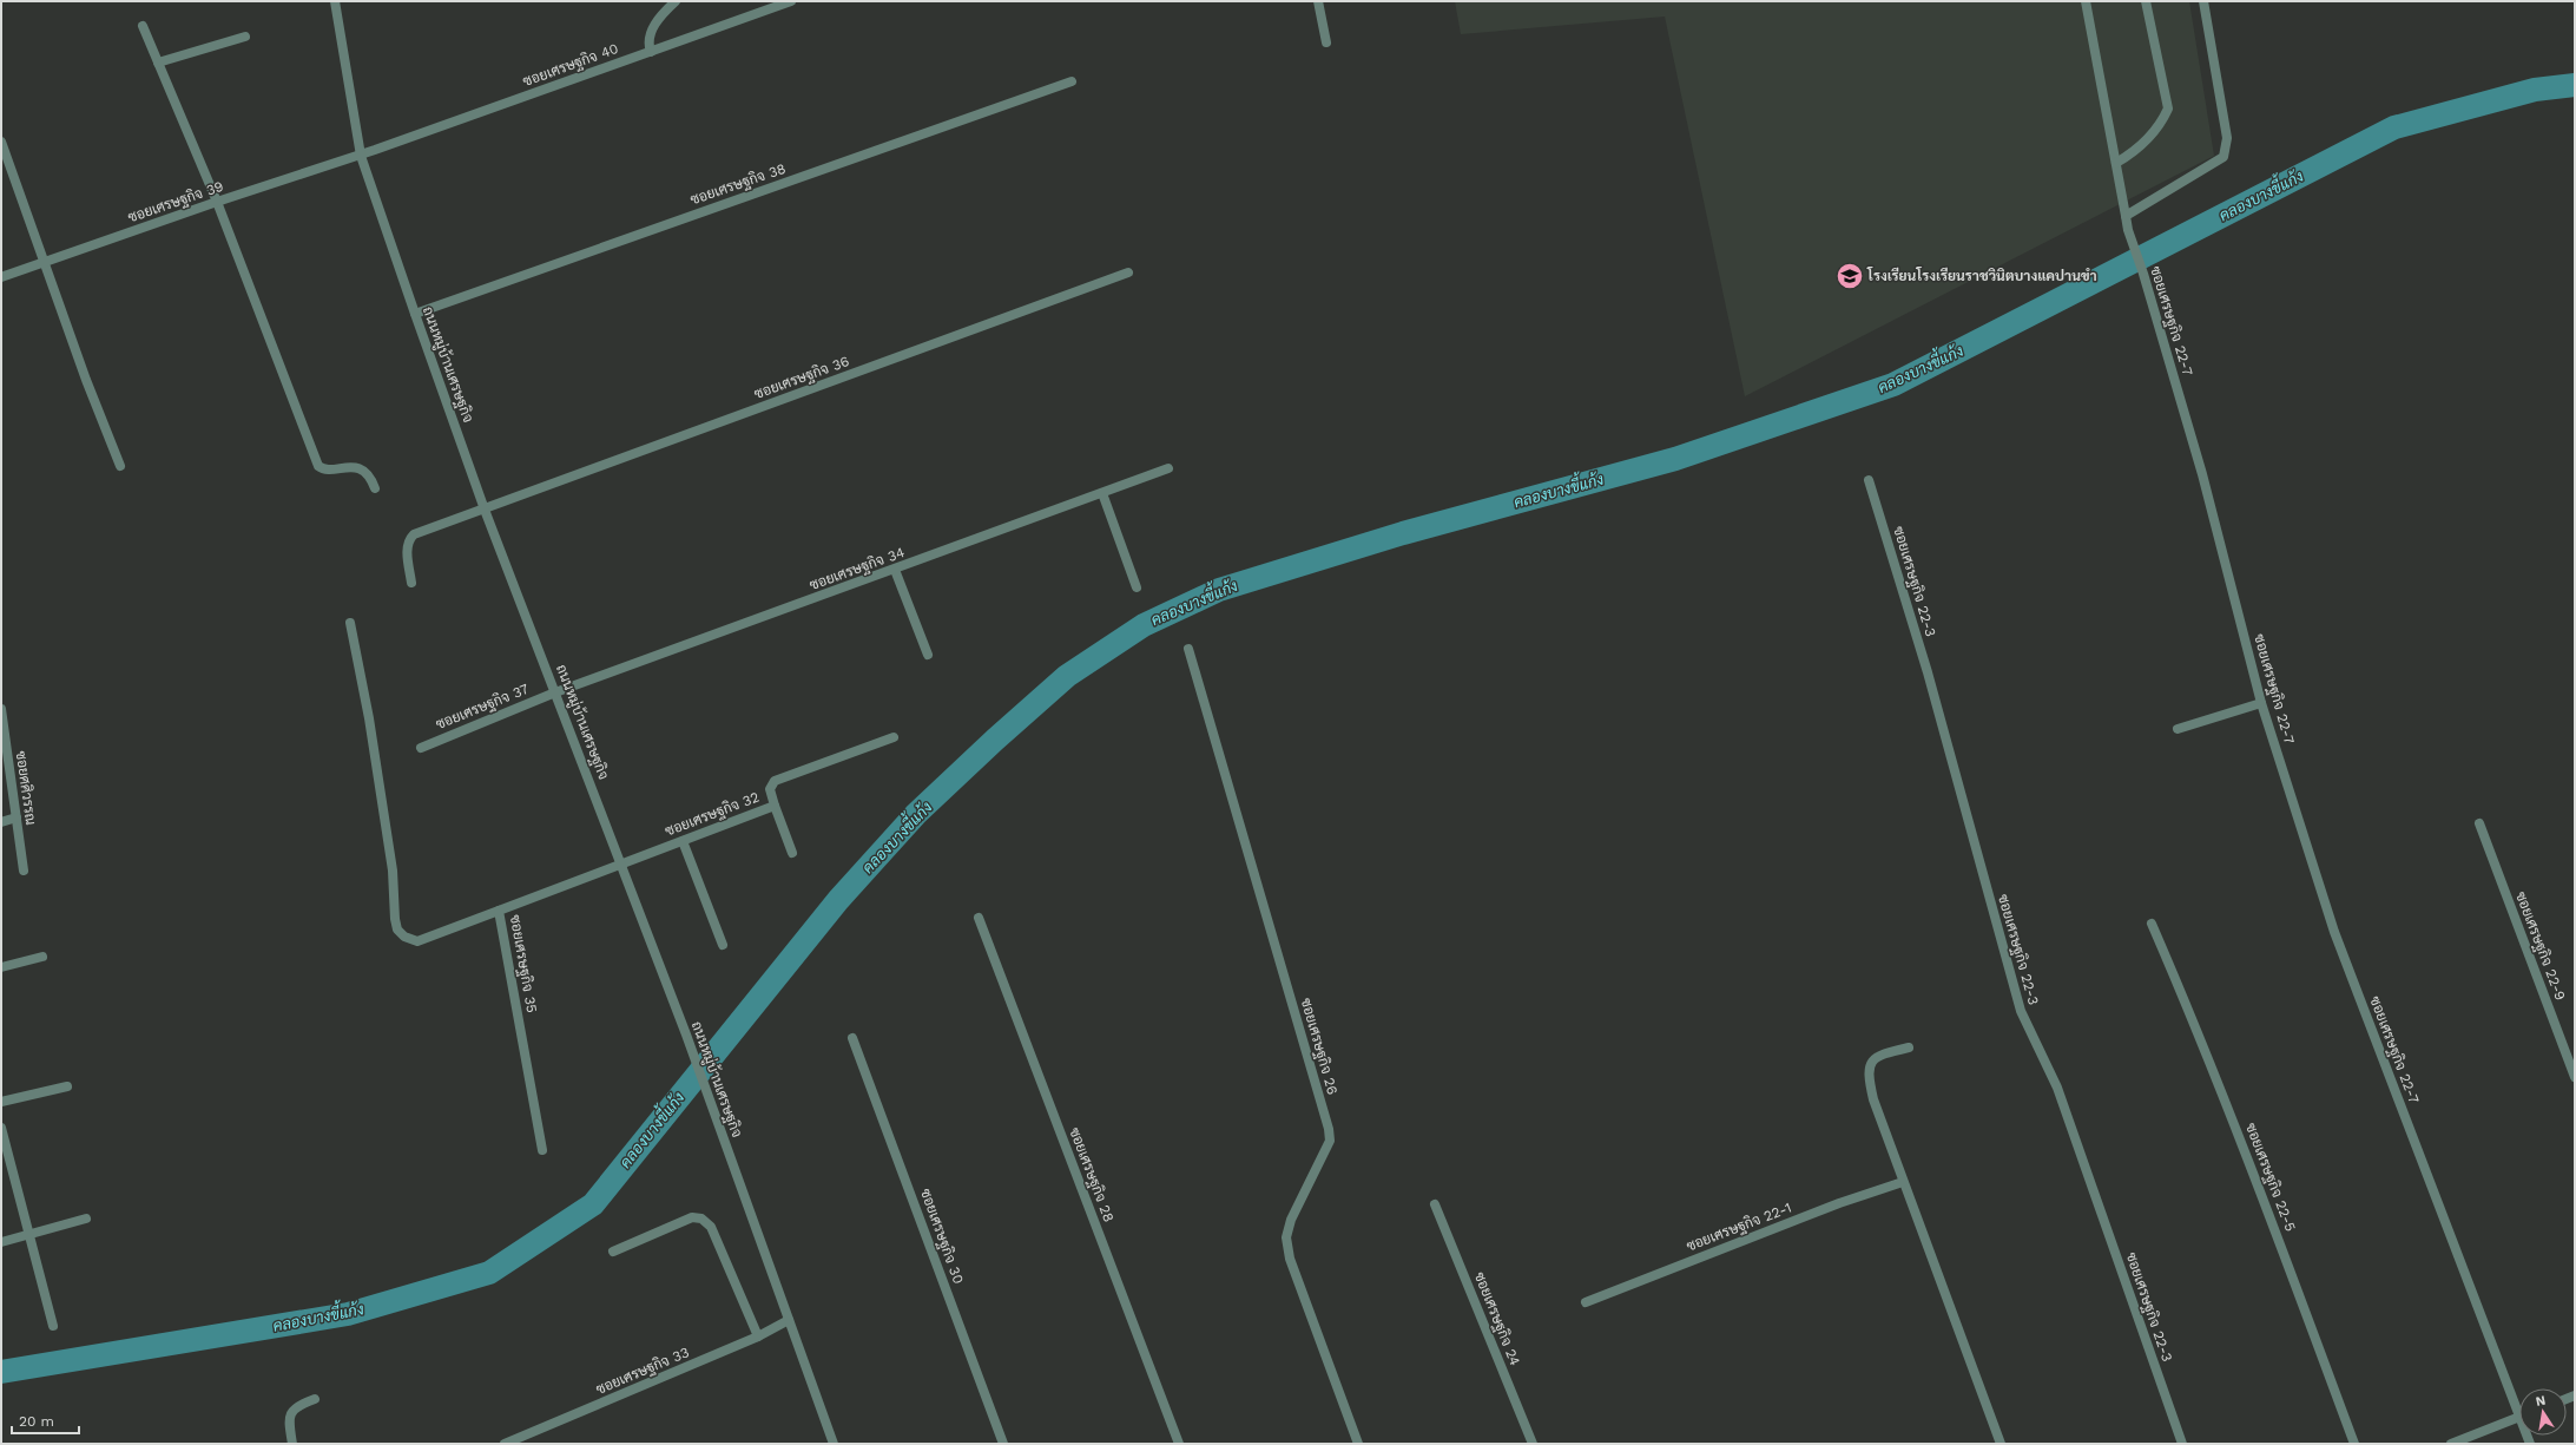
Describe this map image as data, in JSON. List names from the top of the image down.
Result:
{
  "streets": {
    "street": [
      "ซอยเศรษฐกิจ 40",
      "ซอยเศรษฐกิจ 38",
      "ซอยเศรษฐกิจ 39",
      "ซอยเศรษฐกิจ 22-7",
      "ถนนหมู่บ้านเศรษฐกิจ",
      "ซอยเศรษฐกิจ 36",
      "ซอยเศรษฐกิจ 34",
      "ซอยเศรษฐกิจ 22-3",
      "ซอยเศรษฐกิจ 37",
      "ซอยศศิวรรณ",
      "ซอยเศรษฐกิจ 32",
      "ซอยเศรษฐกิจ 22-9",
      "ซอยเศรษฐกิจ 35",
      "ซอยเศรษฐกิจ 26",
      "ซอยเศรษฐกิจ 28",
      "ซอยเศรษฐกิจ 22-5",
      "ซอยเศรษฐกิจ 22-1",
      "ซอยเศรษฐกิจ 30",
      "ซอยเศรษฐกิจ 24",
      "ซอยเศรษฐกิจ 33"
    ]
  },
  "crossings": [
    ["ซอยเศรษฐกิจ 40", "ซอยเศรษฐกิจ 39"],
    ["ซอยเศรษฐกิจ 40", "ถนนหมู่บ้านเศรษฐกิจ"],
    ["ซอยเศรษฐกิจ 38", "ถนนหมู่บ้านเศรษฐกิจ"],
    ["ซอยเศรษฐกิจ 39", "ถนนหมู่บ้านเศรษฐกิจ"],
    ["ถนนหมู่บ้านเศรษฐกิจ", "ซอยเศรษฐกิจ 36"],
    ["ถนนหมู่บ้านเศรษฐกิจ", "ซอยเศรษฐกิจ 34"],
    ["ถนนหมู่บ้านเศรษฐกิจ", "ซอยเศรษฐกิจ 37"],
    ["ถนนหมู่บ้านเศรษฐกิจ", "ซอยเศรษฐกิจ 32"],
    ["ถนนหมู่บ้านเศรษฐกิจ", "ซอยเศรษฐกิจ 35"],
    ["ถนนหมู่บ้านเศรษฐกิจ", "ซอยเศรษฐกิจ 33"],
    ["ซอยเศรษฐกิจ 34", "ซอยเศรษฐกิจ 37"],
    ["ซอยเศรษฐกิจ 32", "ซอยเศรษฐกิจ 35"]
  ],
  "water": ["คลองบางขี้แก้ง"],
  "places": {
    "school or university": ["โรงเรียนโรงเรียนราชวินิตบางแคปานขำ"]
  },
  "scale_bar": "20 m",
  "north": "top"
}
